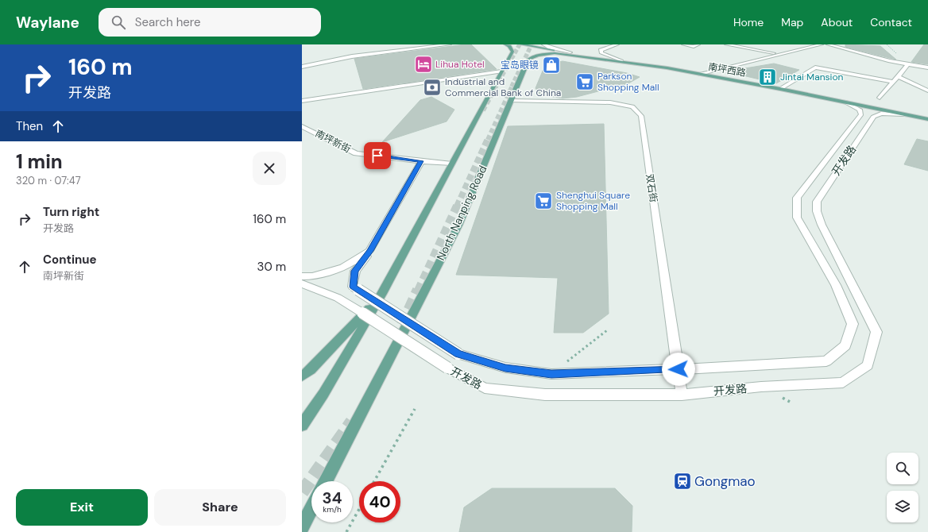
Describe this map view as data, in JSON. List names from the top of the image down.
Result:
{
  "streets": {
    "main road": ["南坪西路", "North Nanping Road"],
    "street": ["南坪新街", "开发路", "双石街"]
  },
  "crossings": [
    ["南坪西路", "开发路"],
    ["南坪西路", "North Nanping Road"],
    ["开发路", "双石街"],
    ["双石街", "North Nanping Road"]
  ],
  "places": {
    "hotel": ["Lihua Hotel"],
    "shop": ["宝岛眼镜"],
    "building": ["Jintai Mansion"],
    "supermarket": ["Parkson Shopping Mall", "Shenghui Square Shopping Mall"],
    "bank": ["Industrial and Commercial Bank of China"],
    "station": ["Gongmao"]
  },
  "page": {
    "header": "Waylane",
    "search": "Search here",
    "nav": [
      "Home",
      "Map",
      "About",
      "Contact"
    ],
    "turn": ["160 m", "开发路"],
    "then": "Then",
    "heading": ["1 min", "320 m · 07:47"],
    "list": [
      {
        "name": "Turn right",
        "note": "开发路",
        "value": "160 m"
      },
      {
        "name": "Continue",
        "note": "南坪新街",
        "value": "30 m"
      }
    ],
    "speed": "34 km/h",
    "limit": "40",
    "buttons": ["Exit", "Share"]
  }
}
